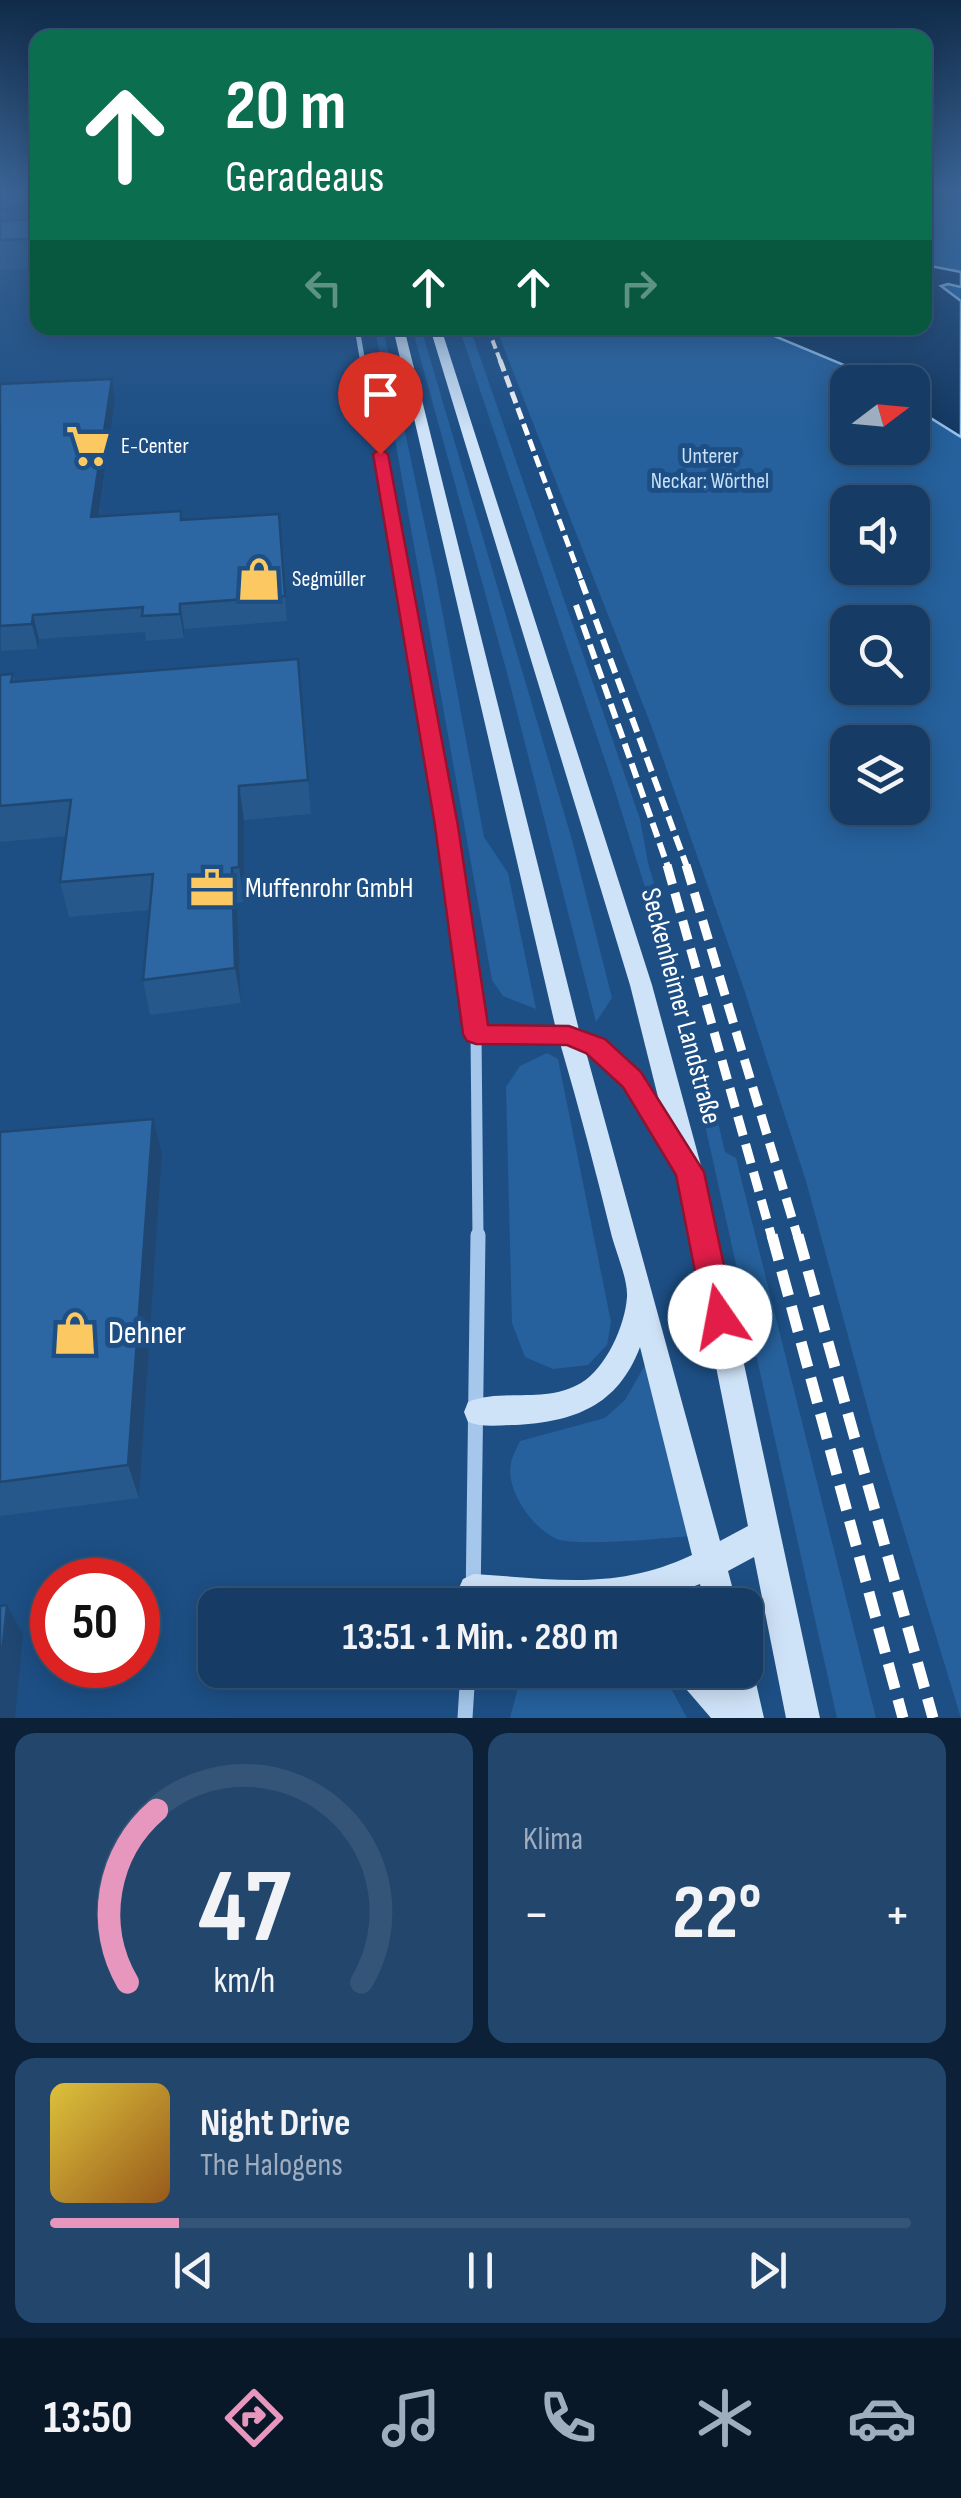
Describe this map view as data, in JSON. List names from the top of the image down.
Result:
{
  "streets": {
    "main road": ["Seckenheimer Landstraße"]
  },
  "parks": ["Unterer Neckar: Wörthel"],
  "places": {
    "supermarket": ["E-Center"],
    "shop": ["Segmüller", "Dehner"],
    "office": ["Muffenrohr GmbH"]
  },
  "north": "right",
  "page": {
    "turn": ["20 m", "Geradeaus"],
    "limit": "50",
    "trip": "13:51 · 1 Min. · 280 m",
    "tile": "Klima",
    "heat": ["−", "22°", "+"],
    "song": ["Night Drive", "The Halogens"],
    "tabs": "13:50",
    "gauge": ["47", "km/h"]
  }
}
